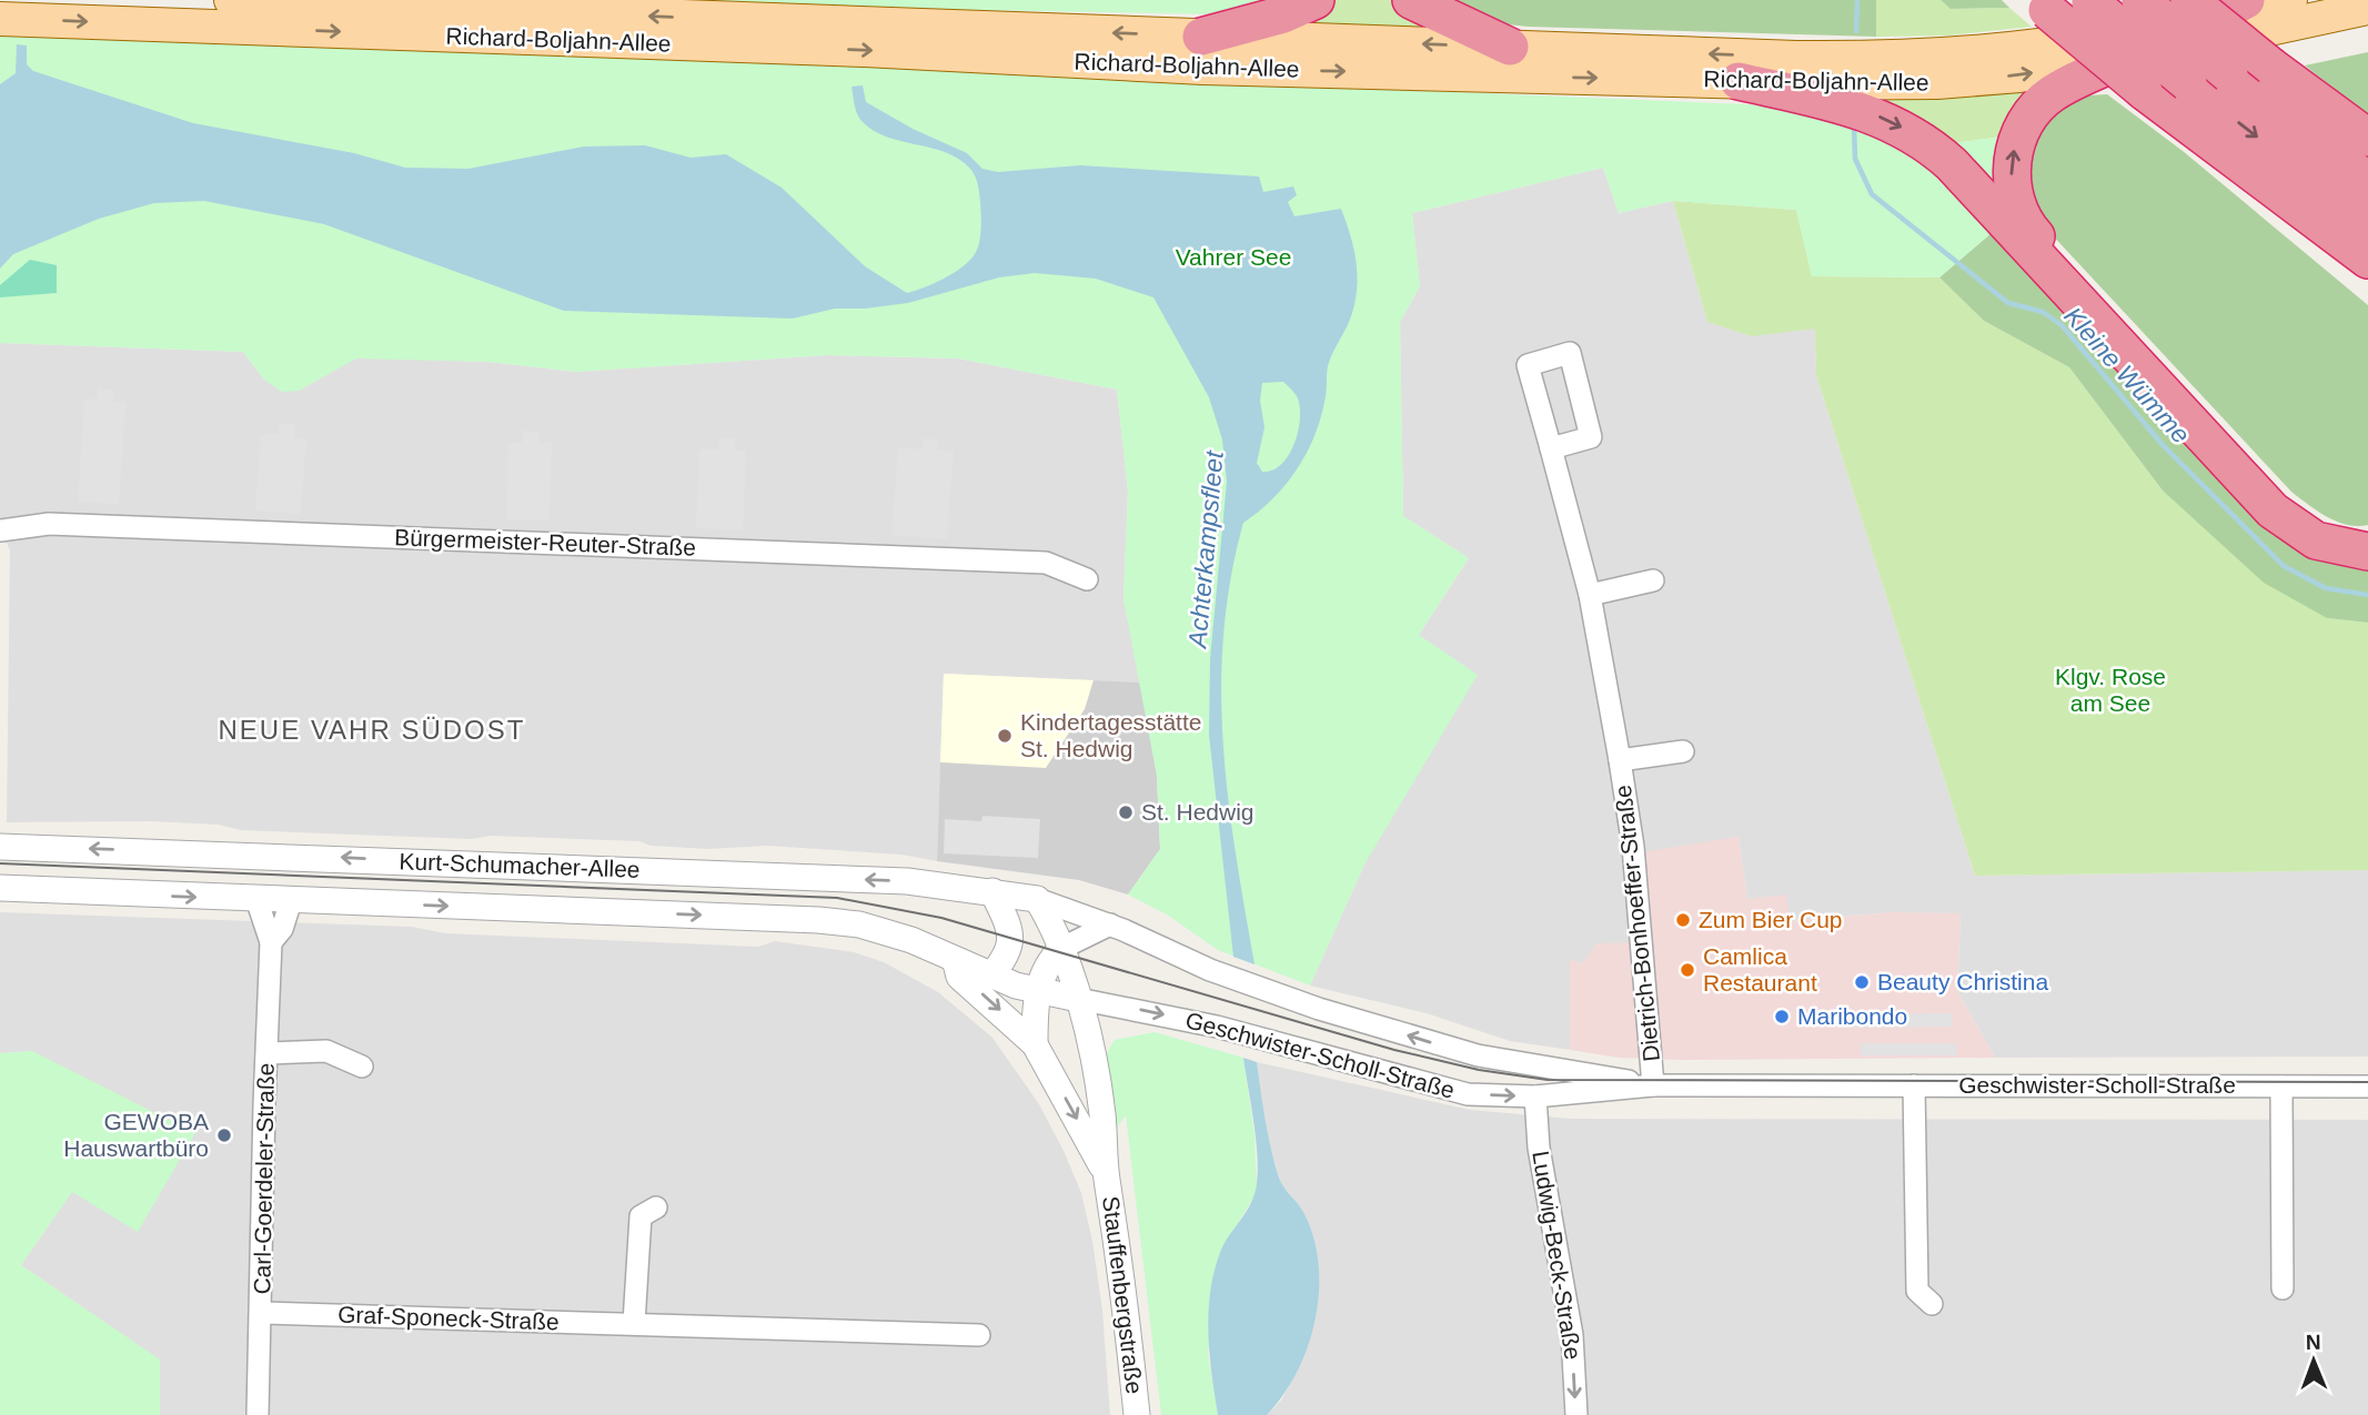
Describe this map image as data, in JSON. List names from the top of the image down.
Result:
{
  "streets": {
    "main road": ["Richard-Boljahn-Allee"],
    "street": [
      "Bürgermeister-Reuter-Straße",
      "Kurt-Schumacher-Allee",
      "Dietrich-Bonhoeffer-Straße",
      "Geschwister-Scholl-Straße",
      "Carl-Goerdeler-Straße",
      "Ludwig-Beck-Straße",
      "Stauffenbergstraße",
      "Graf-Sponeck-Straße"
    ]
  },
  "crossings": [
    ["Kurt-Schumacher-Allee", "Geschwister-Scholl-Straße"],
    ["Kurt-Schumacher-Allee", "Carl-Goerdeler-Straße"],
    ["Kurt-Schumacher-Allee", "Stauffenbergstraße"],
    ["Dietrich-Bonhoeffer-Straße", "Geschwister-Scholl-Straße"],
    ["Geschwister-Scholl-Straße", "Ludwig-Beck-Straße"],
    ["Geschwister-Scholl-Straße", "Stauffenbergstraße"],
    ["Carl-Goerdeler-Straße", "Graf-Sponeck-Straße"]
  ],
  "one_way": ["Ludwig-Beck-Straße"],
  "districts": ["NEUE VAHR SÜDOST"],
  "water": ["Kleine Wümme", "Achterkampsfleet"],
  "parks": ["Vahrer See", "Klgv. Rose am See"],
  "places": [
    "Kindertagesstätte St. Hedwig",
    "St. Hedwig",
    "Zum Bier Cup",
    "Camlica Restaurant",
    "Beauty Christina",
    "Maribondo",
    "GEWOBA Hauswartbüro"
  ],
  "north": "top"
}
